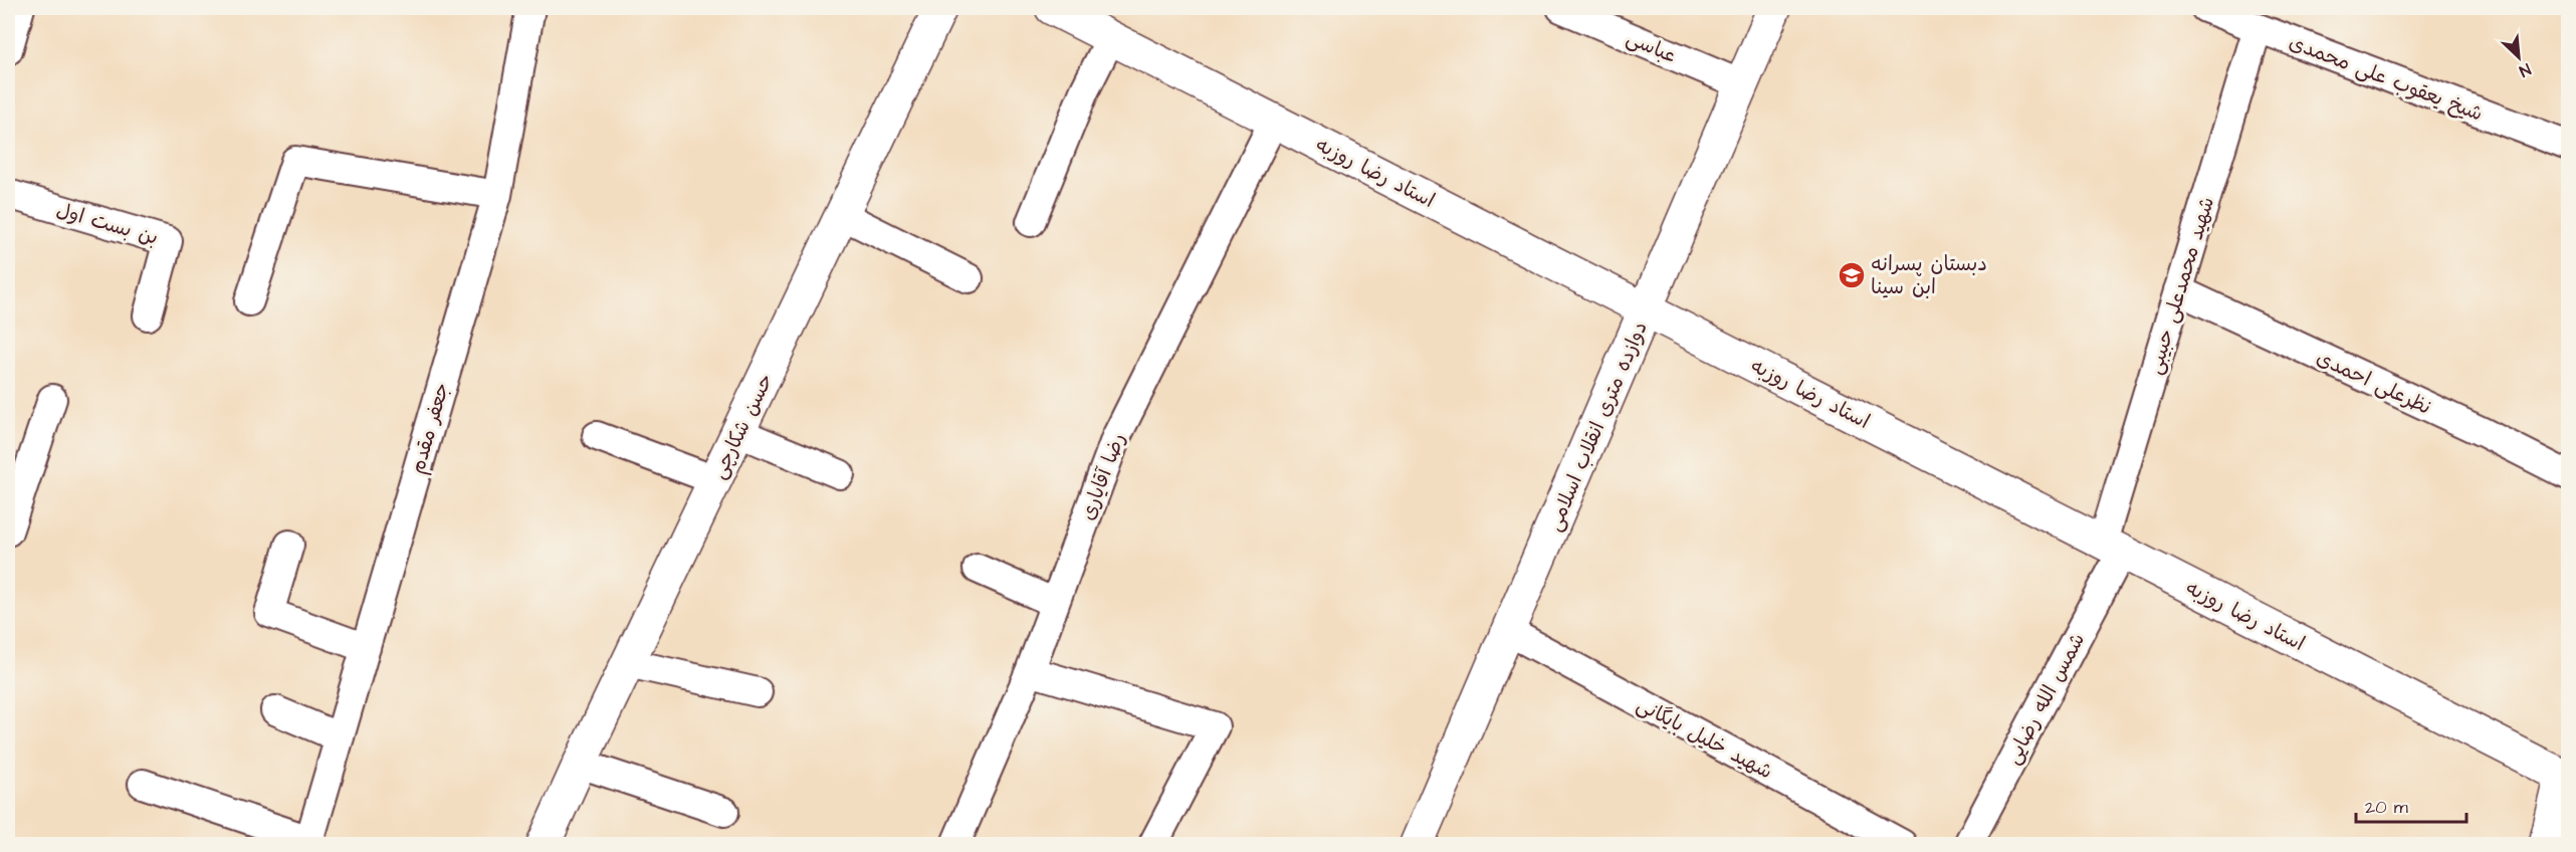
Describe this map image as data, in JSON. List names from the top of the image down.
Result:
{
  "streets": {
    "street": [
      "عباسی",
      "شیخ یعقوب علی محمدی",
      "استاد رضا روزبه",
      "بن بست اول",
      "شهید محمدعلی حبیبی",
      "نظرعلی احمدی",
      "حسن شکارچی",
      "دوازده متری انقلاب اسلامی",
      "جعفر مقدم",
      "رضا آقایاری",
      "شمس الله رضایی",
      "شهید خلیل بایگانی"
    ]
  },
  "crossings": [
    ["عباسی", "دوازده متری انقلاب اسلامی"],
    ["شیخ یعقوب علی محمدی", "شهید محمدعلی حبیبی"],
    ["استاد رضا روزبه", "شهید محمدعلی حبیبی"],
    ["استاد رضا روزبه", "دوازده متری انقلاب اسلامی"],
    ["استاد رضا روزبه", "رضا آقایاری"],
    ["استاد رضا روزبه", "شمس الله رضایی"],
    ["شهید محمدعلی حبیبی", "نظرعلی احمدی"],
    ["شهید محمدعلی حبیبی", "شمس الله رضایی"],
    ["دوازده متری انقلاب اسلامی", "شهید خلیل بایگانی"]
  ],
  "places": {
    "school or university": ["دبستان پسرانه ابن سینا"]
  },
  "scale_bar": "20 m",
  "north": "bottom right"
}
